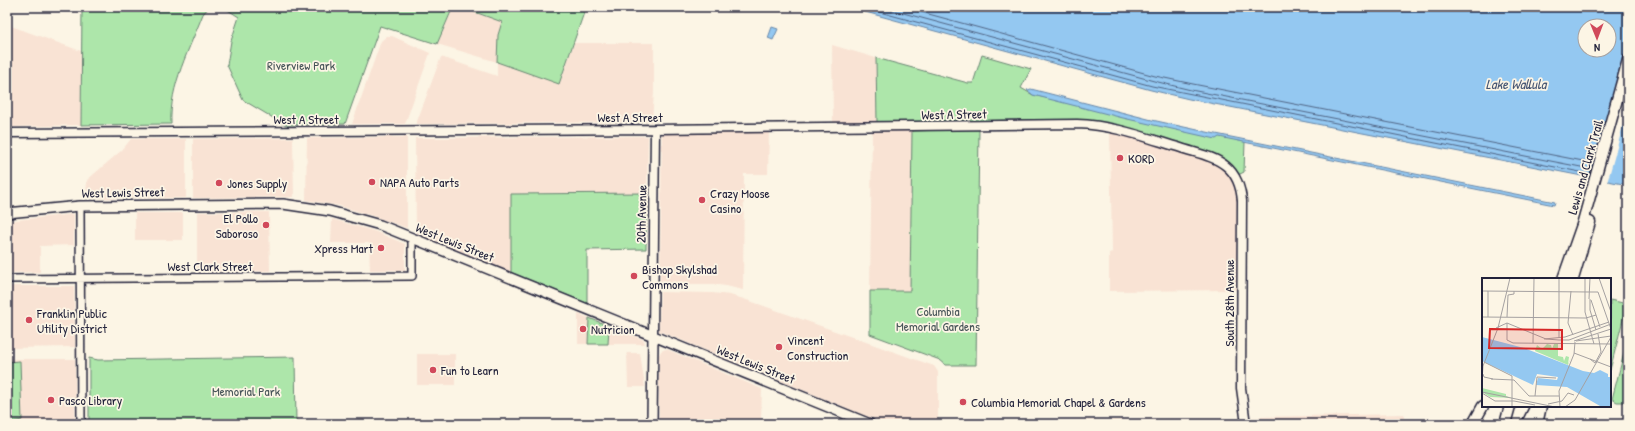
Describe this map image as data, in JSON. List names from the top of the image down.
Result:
{
  "streets": {
    "highway": ["Lewis and Clark Trail"],
    "main road": [
      "West A Street",
      "West Lewis Street",
      "20th Avenue",
      "South 28th Avenue"
    ],
    "street": ["West Clark Street"]
  },
  "crossings": [
    ["West A Street", "20th Avenue"],
    ["West A Street", "South 28th Avenue"],
    ["West Lewis Street", "20th Avenue"],
    ["West Lewis Street", "West Clark Street"]
  ],
  "water": ["Lake Wallula"],
  "parks": ["Riverview Park", "Columbia Memorial Gardens", "Memorial Park"],
  "places": [
    "KORD",
    "NAPA Auto Parts",
    "Jones Supply",
    "Crazy Moose Casino",
    "El Pollo Saboroso",
    "Xpress Mart",
    "Bishop Skylshad Commons",
    "Franklin Public Utility District",
    "Nutricion",
    "Vincent Construction",
    "Fun to Learn",
    "Pasco Library",
    "Columbia Memorial Chapel & Gardens"
  ],
  "north": "bottom"
}
